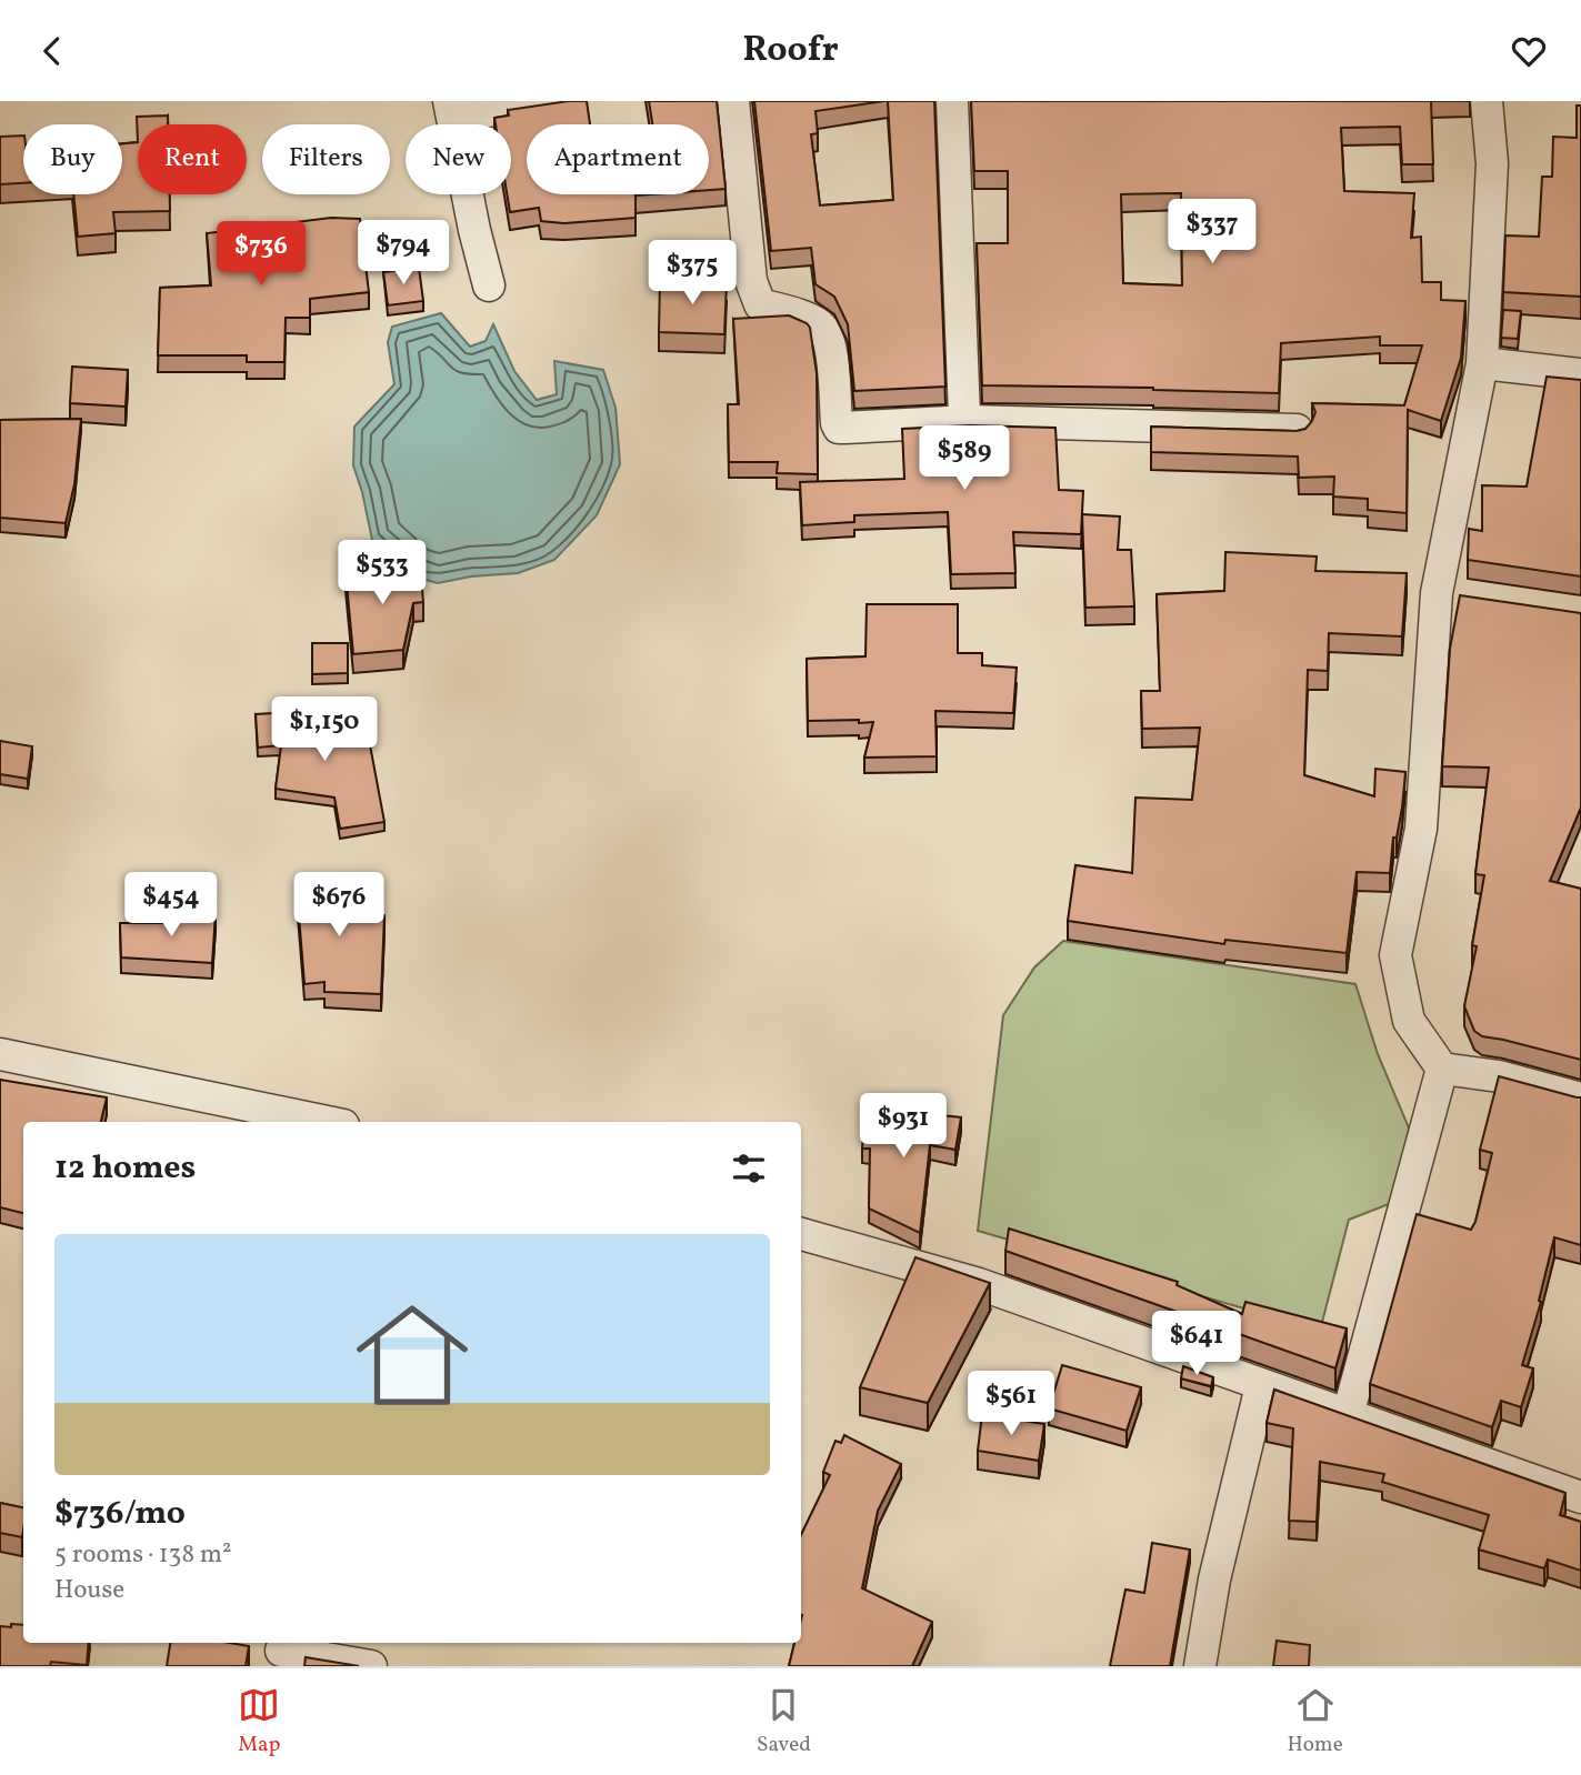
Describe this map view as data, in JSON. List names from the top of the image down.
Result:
{
  "page": {
    "header": "Roofr",
    "chip": [
      "Buy",
      "Rent",
      "Filters",
      "New",
      "Apartment"
    ],
    "price": [
      "$337",
      "$794",
      "$736",
      "$375",
      "$589",
      "$533",
      "$1,150",
      "$454",
      "$676",
      "$931",
      "$641",
      "$561"
    ],
    "heading": "12 homes",
    "list": [
      {
        "name": "$736/mo",
        "note": "5 rooms · 138 m² · House"
      }
    ],
    "tabs": ["Map", "Saved", "Home"]
  }
}
